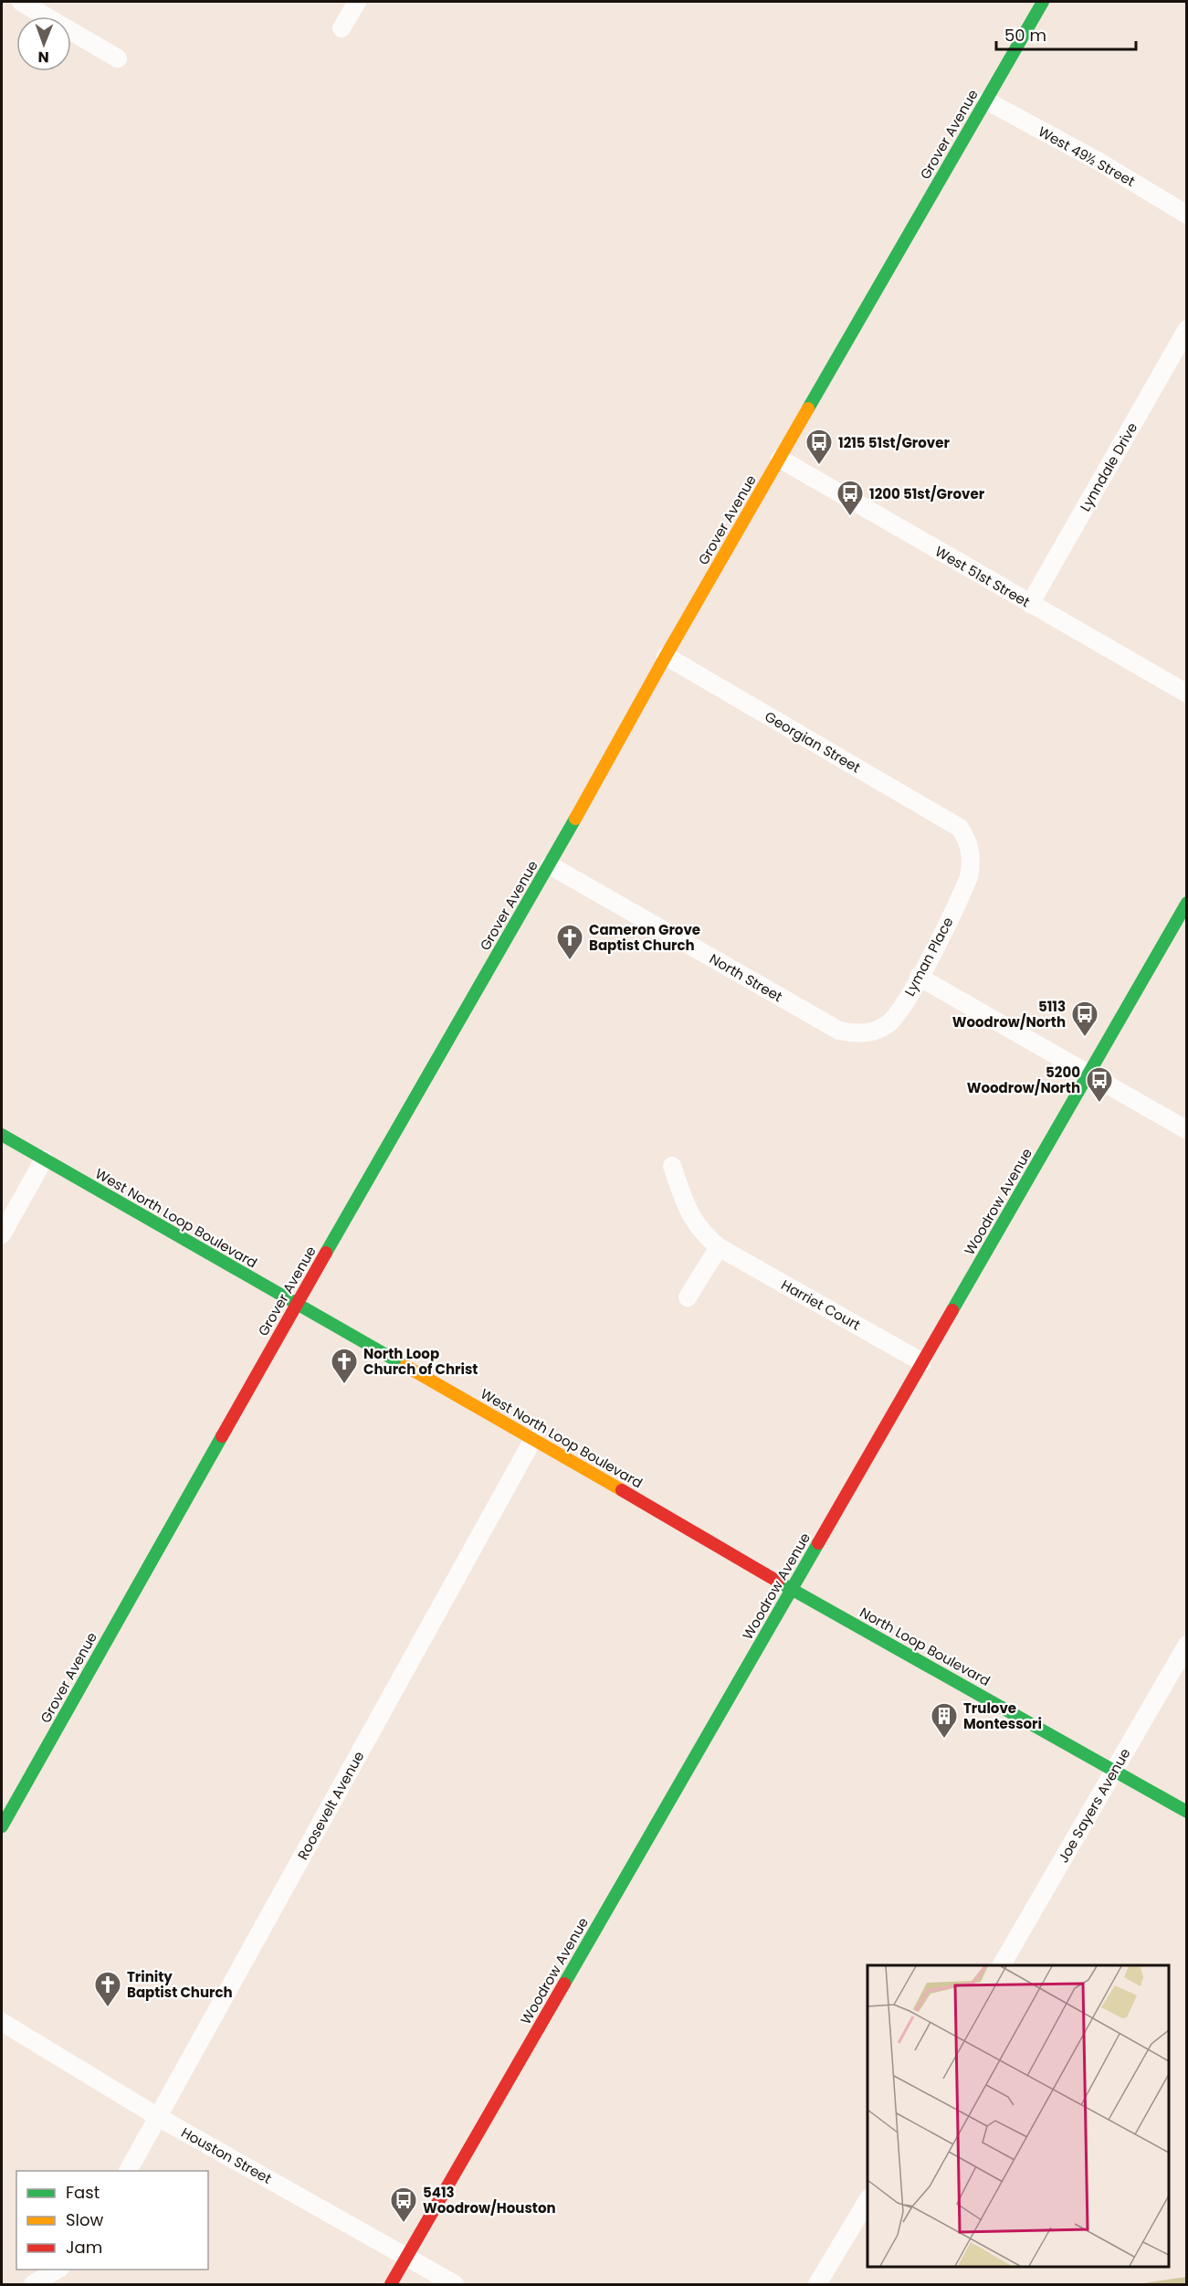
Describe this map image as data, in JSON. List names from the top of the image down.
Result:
{
  "streets": {
    "street": [
      "Grover Avenue",
      "West 49½ Street",
      "Lynndale Drive",
      "West 51st Street",
      "Georgian Street",
      "Lyman Place",
      "North Street",
      "Woodrow Avenue",
      "West North Loop Boulevard",
      "Harriet Court",
      "North Loop Boulevard",
      "Roosevelt Avenue",
      "Joe Sayers Avenue",
      "Houston Street"
    ]
  },
  "crossings": [
    ["Grover Avenue", "West 49½ Street"],
    ["Grover Avenue", "West 51st Street"],
    ["Grover Avenue", "Georgian Street"],
    ["Grover Avenue", "North Street"],
    ["Grover Avenue", "West North Loop Boulevard"],
    ["Lynndale Drive", "West 51st Street"],
    ["Georgian Street", "Lyman Place"],
    ["Lyman Place", "North Street"],
    ["Woodrow Avenue", "West North Loop Boulevard"],
    ["Woodrow Avenue", "Harriet Court"],
    ["Woodrow Avenue", "North Loop Boulevard"],
    ["Woodrow Avenue", "Houston Street"],
    ["West North Loop Boulevard", "North Loop Boulevard"],
    ["West North Loop Boulevard", "Roosevelt Avenue"],
    ["North Loop Boulevard", "Joe Sayers Avenue"],
    ["Roosevelt Avenue", "Houston Street"]
  ],
  "places": {
    "bus stop": [
      "1215 51st/Grover",
      "1200 51st/Grover",
      "5113 Woodrow/North",
      "5200 Woodrow/North",
      "5413 Woodrow/Houston"
    ],
    "church": ["Cameron Grove Baptist Church", "North Loop Church of Christ", "Trinity Baptist Church"],
    "building": ["Trulove Montessori"]
  },
  "legend": ["Fast", "Slow", "Jam"],
  "scale_bar": "50 m",
  "north": "bottom"
}
